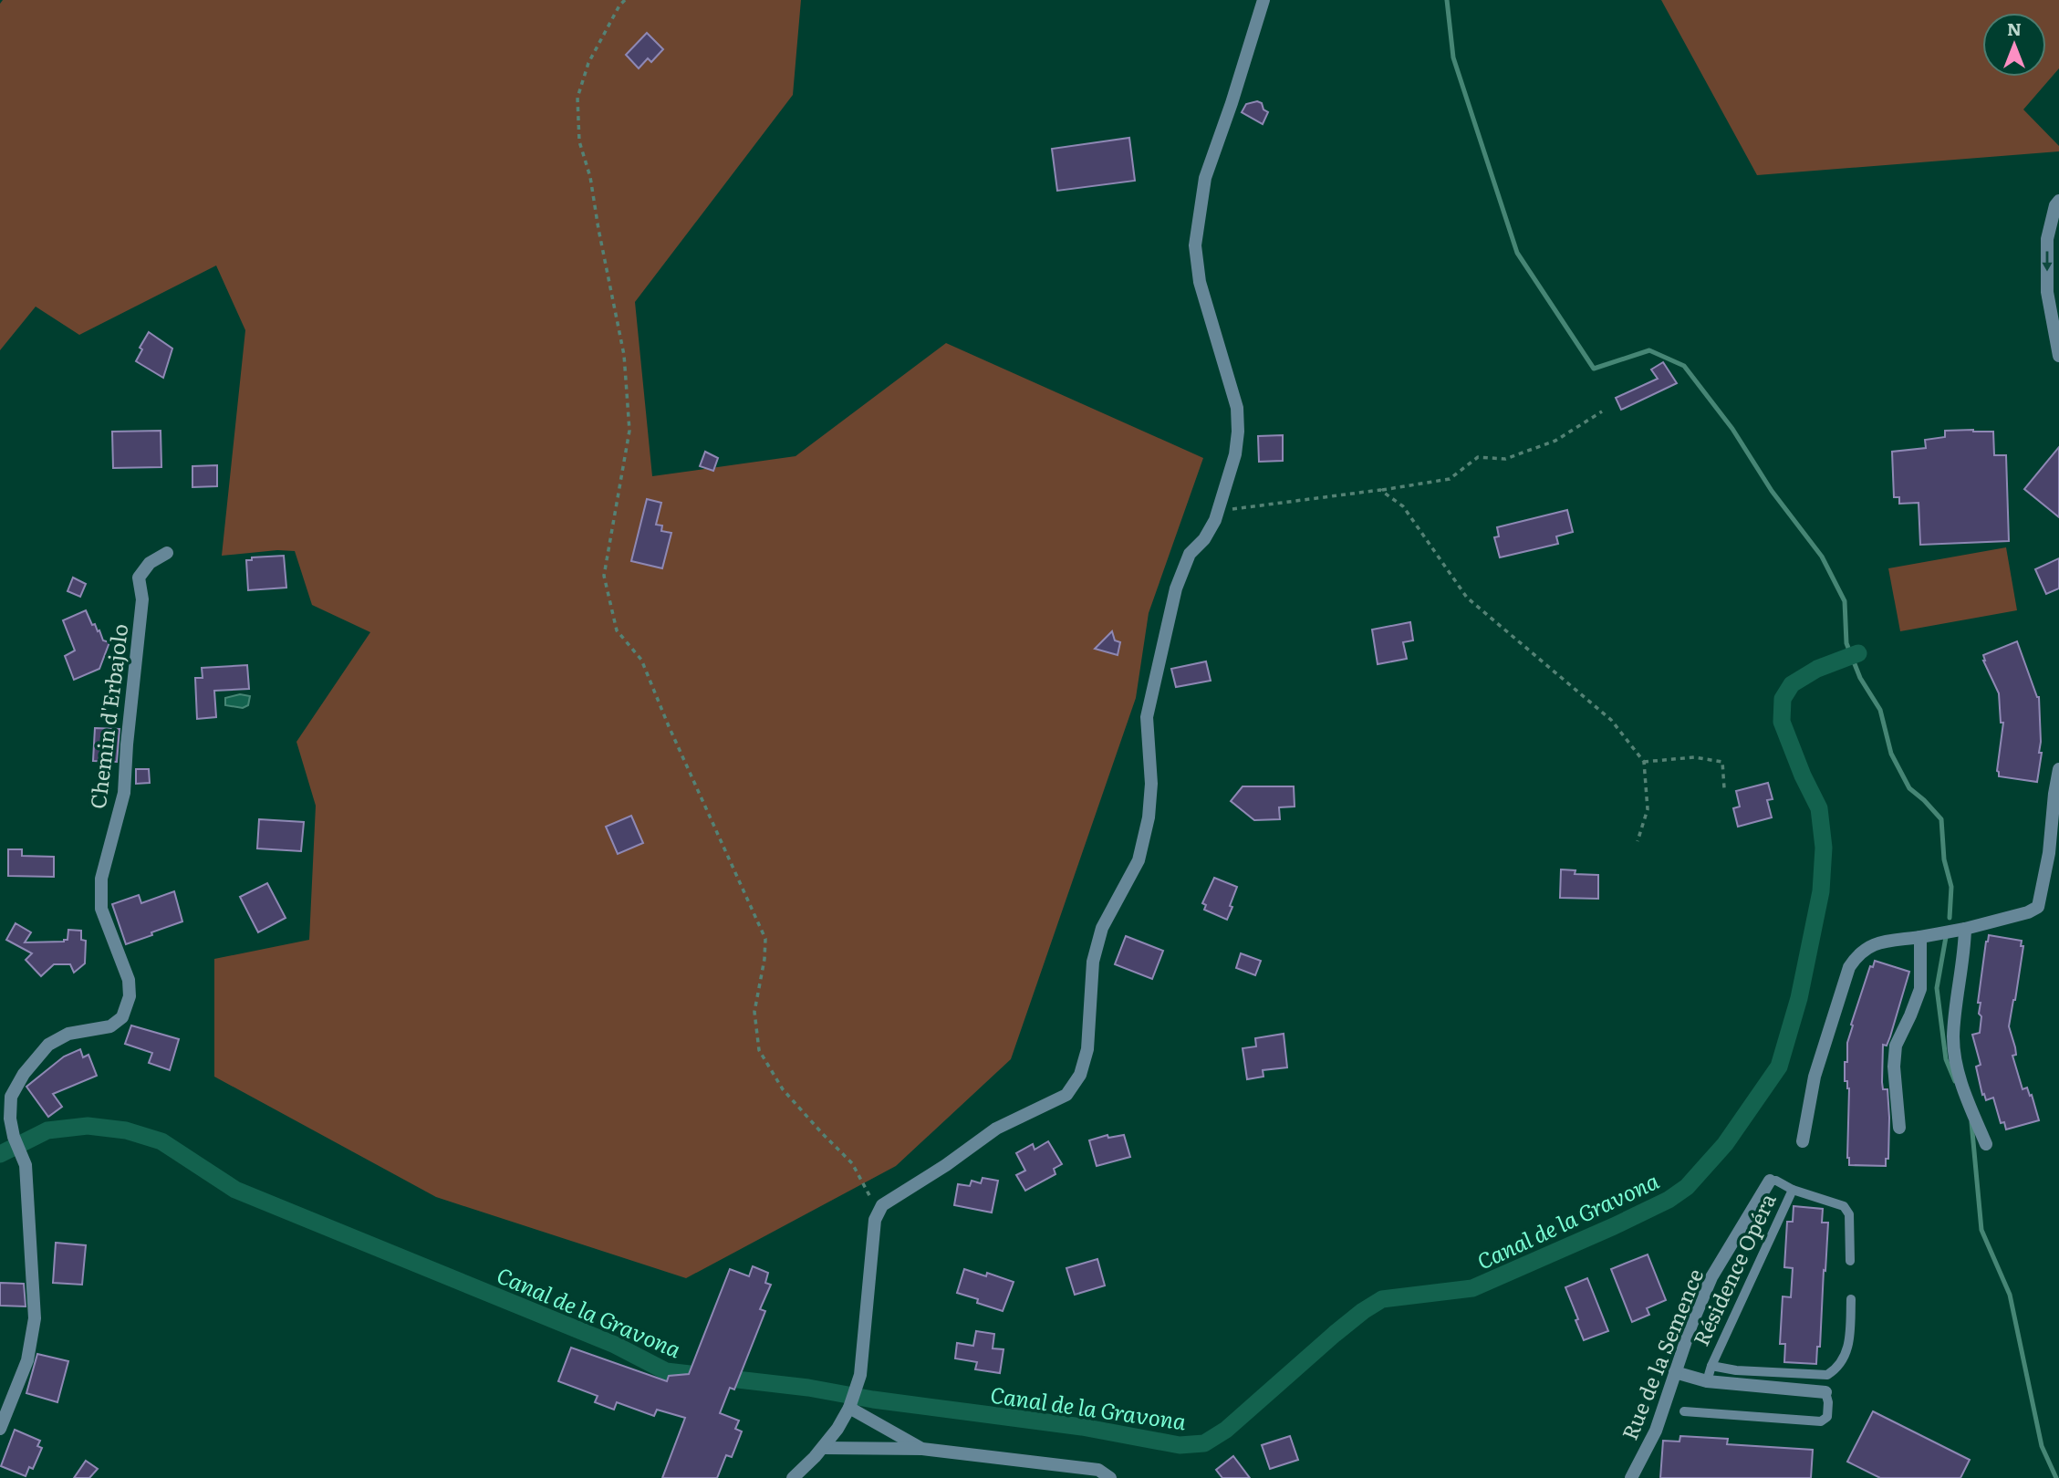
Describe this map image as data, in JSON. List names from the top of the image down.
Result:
{
  "streets": {
    "street": ["Chemin d'Erbajolo", "Rue de la Semence"],
    "lane": ["Résidence Opéra"]
  },
  "crossings": [
    ["Résidence Opéra", "Rue de la Semence"]
  ],
  "water": ["Canal de la Gravona"],
  "north": "top"
}
